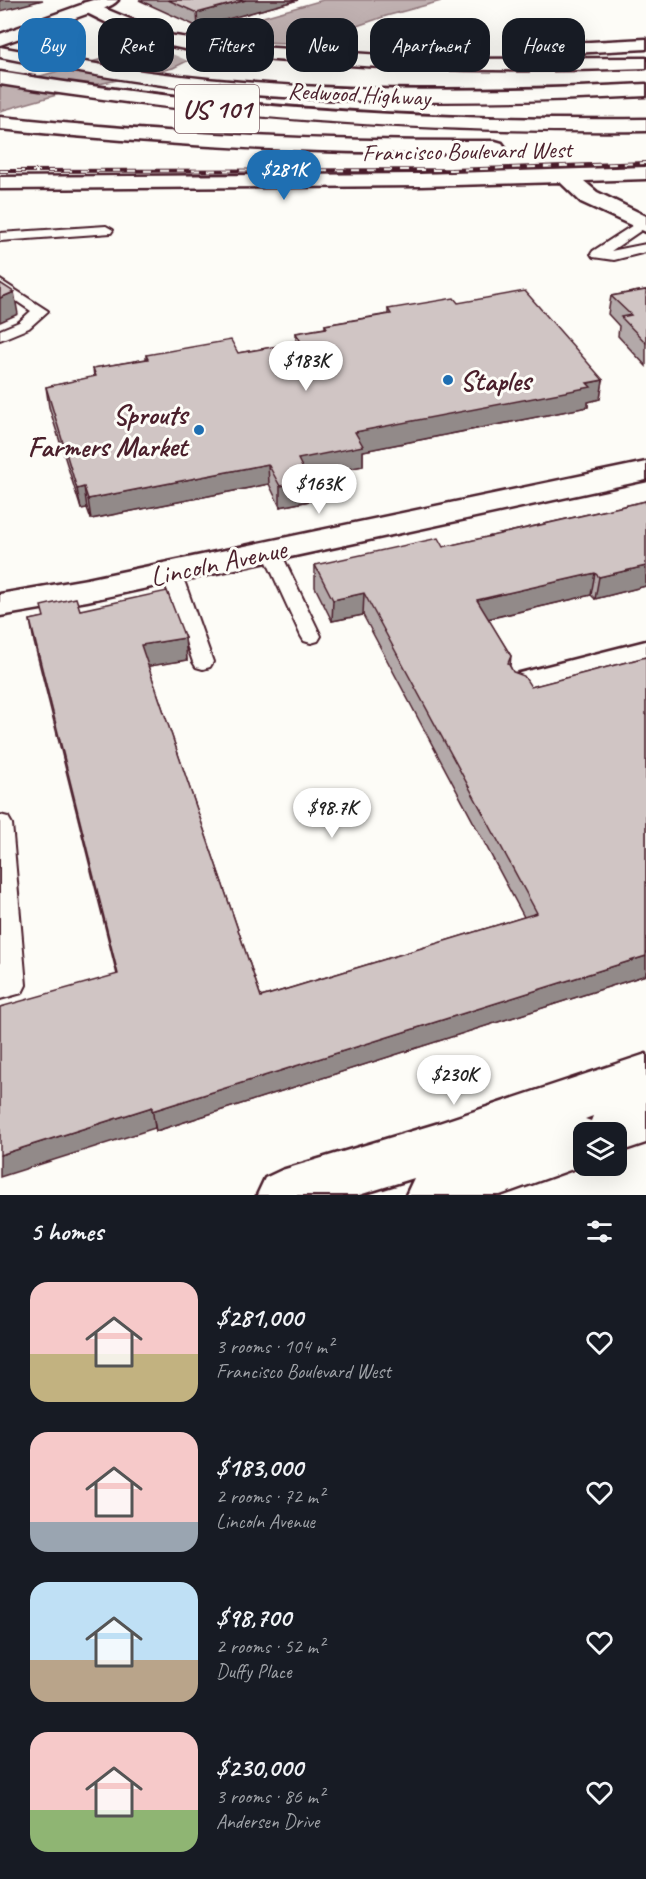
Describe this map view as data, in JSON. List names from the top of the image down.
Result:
{
  "streets": {
    "main road": [
      "Redwood Highway",
      "US 101",
      "Francisco Boulevard West",
      "Lincoln Avenue"
    ]
  },
  "places": ["Staples", "Sprouts Farmers Market"],
  "page": {
    "chip": [
      "Buy",
      "Rent",
      "Filters",
      "New",
      "Apartment",
      "House"
    ],
    "price": [
      "$281K",
      "$183K",
      "$163K",
      "$98.7K",
      "$230K"
    ],
    "heading": "5 homes",
    "list": [
      {
        "name": "$281,000",
        "note": "3 rooms · 104 m² · Francisco Boulevard West"
      },
      {
        "name": "$183,000",
        "note": "2 rooms · 72 m² · Lincoln Avenue"
      },
      {
        "name": "$98,700",
        "note": "2 rooms · 52 m² · Duffy Place"
      },
      {
        "name": "$230,000",
        "note": "3 rooms · 86 m² · Andersen Drive"
      }
    ]
  }
}
